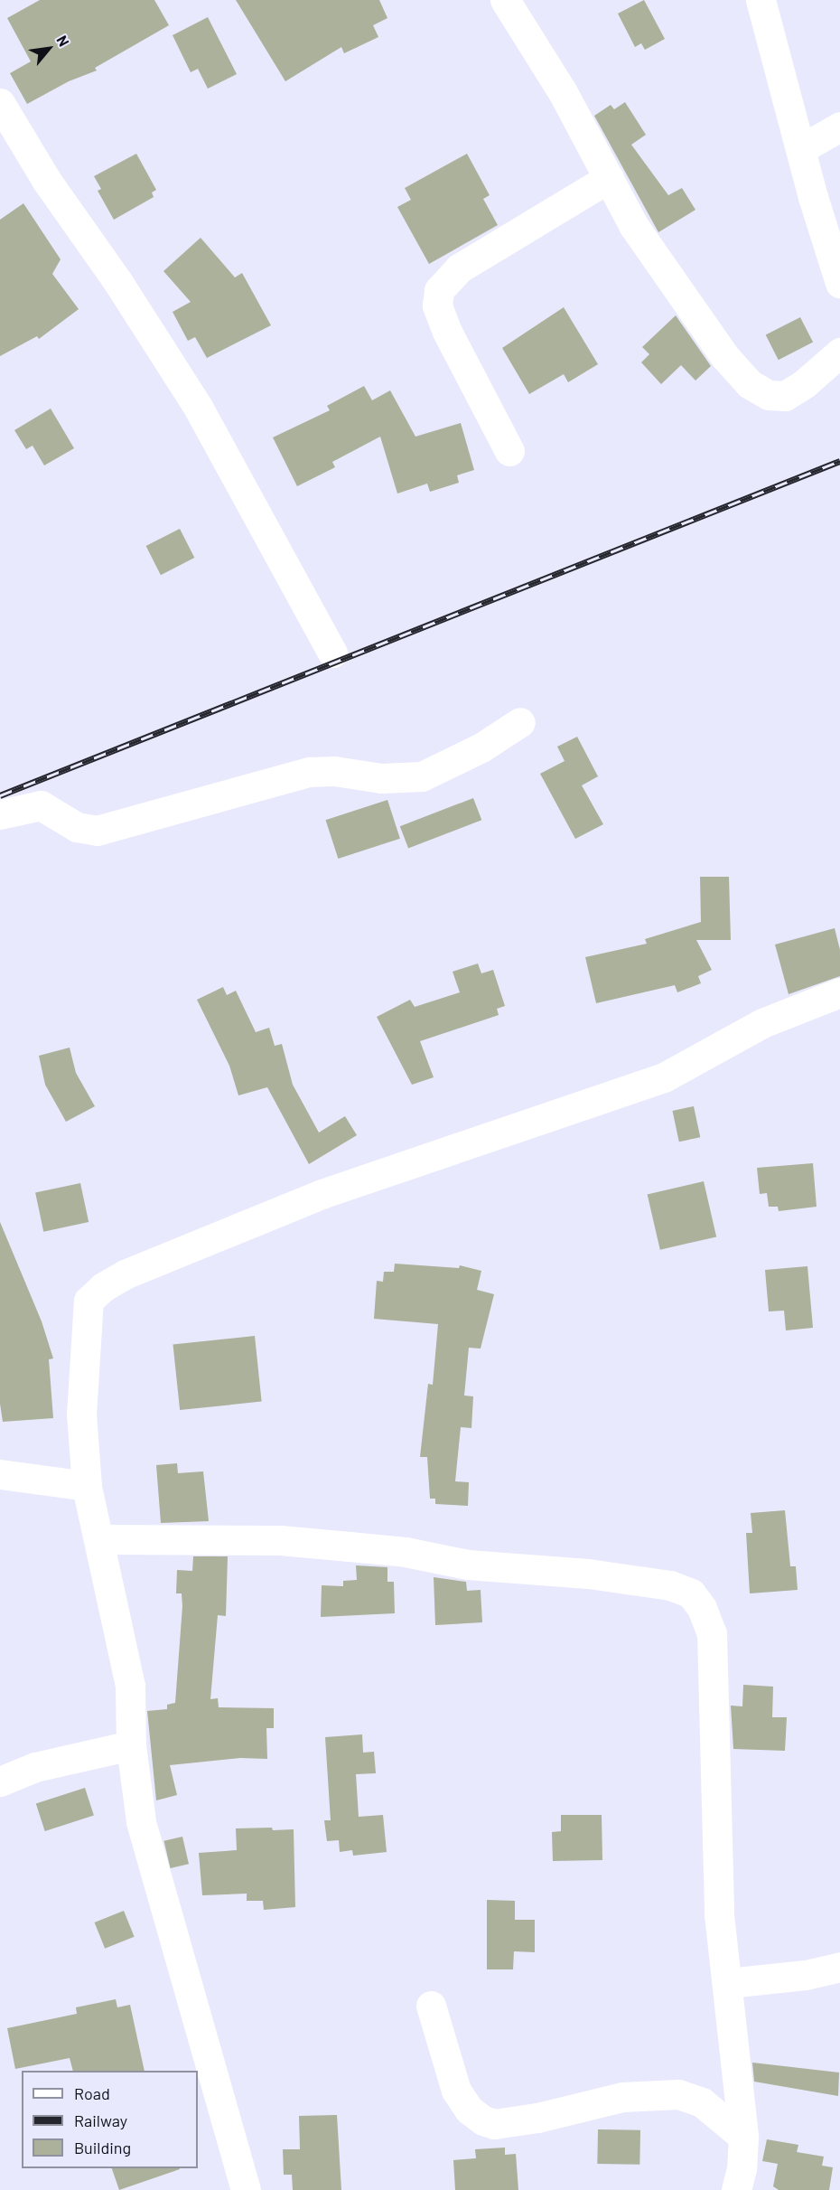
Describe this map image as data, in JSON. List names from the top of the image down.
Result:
{
  "legend": ["Road", "Railway", "Building"],
  "north": "top right"
}
